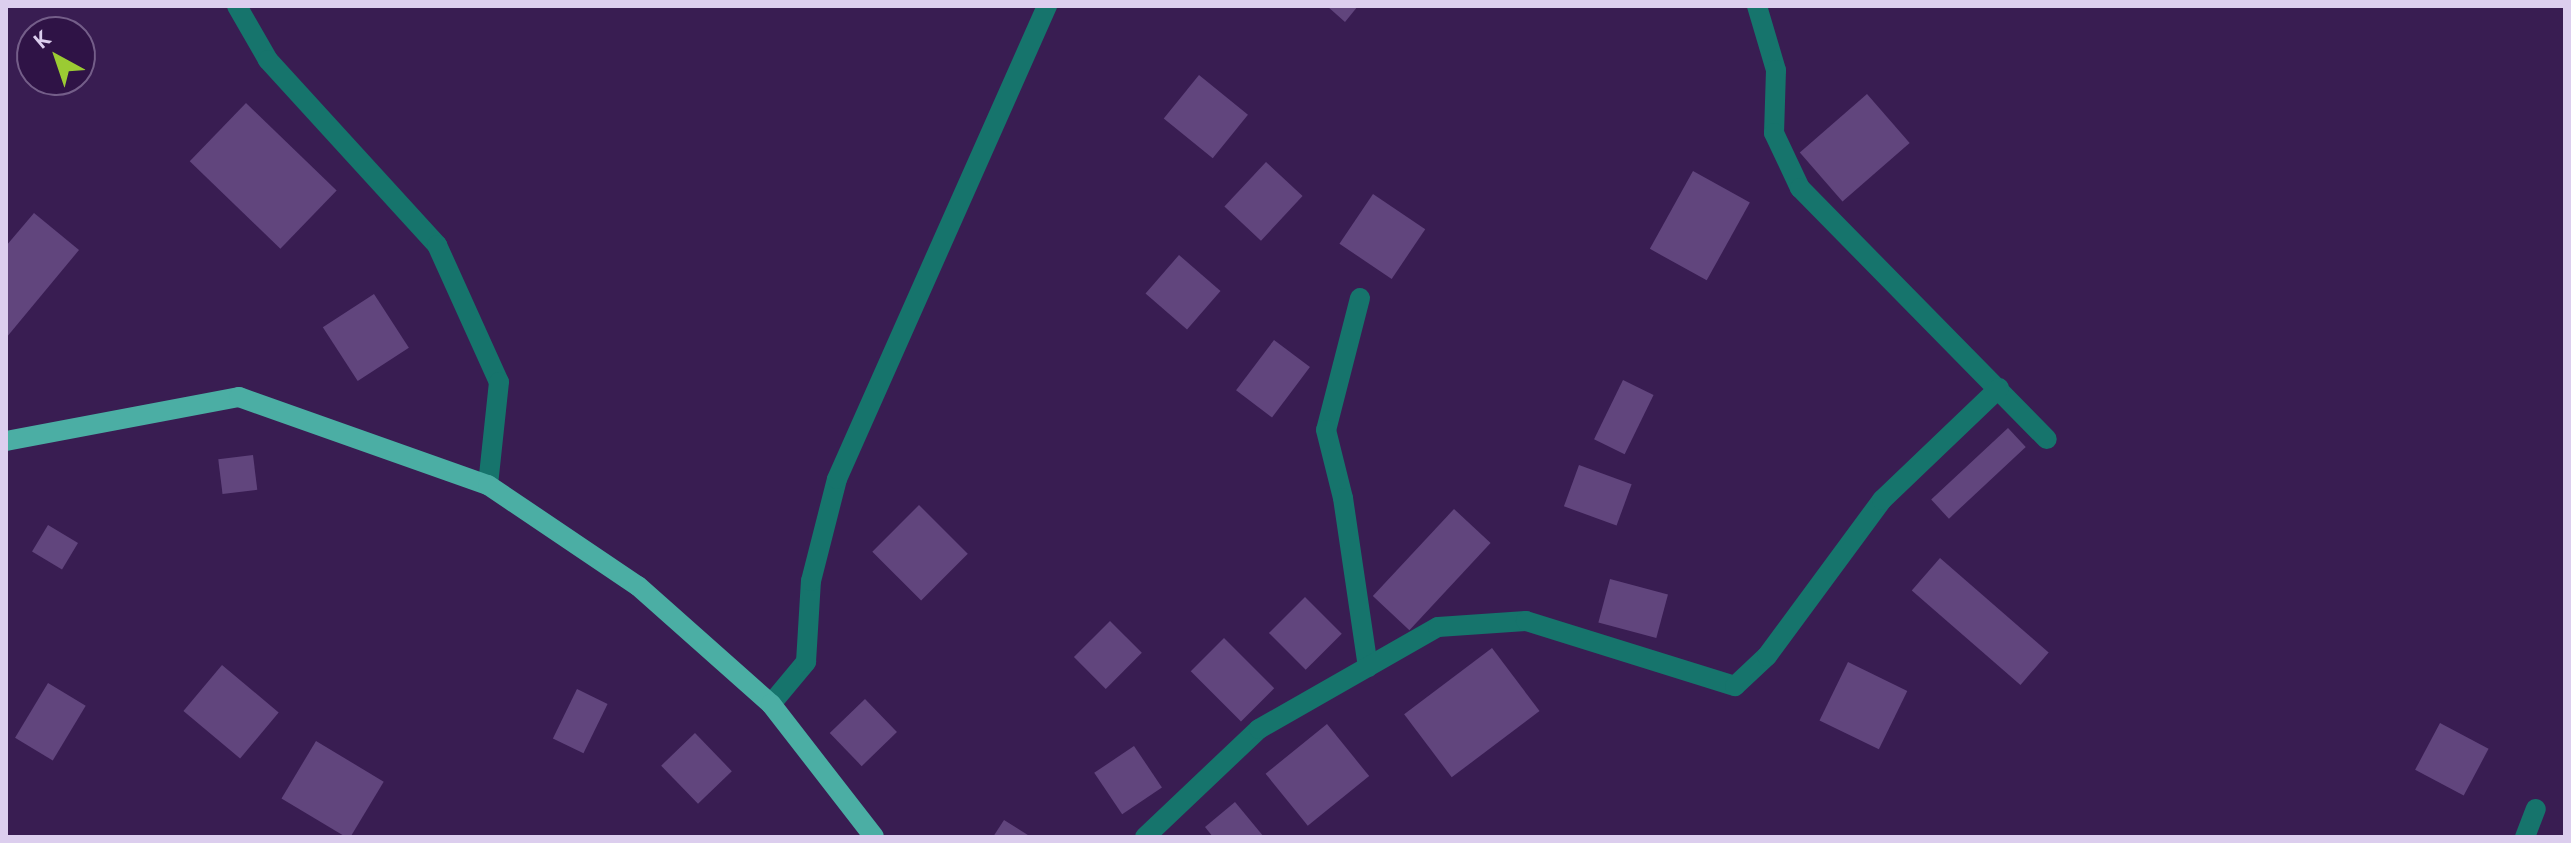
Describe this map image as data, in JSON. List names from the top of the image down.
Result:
{
  "north": "top left"
}
